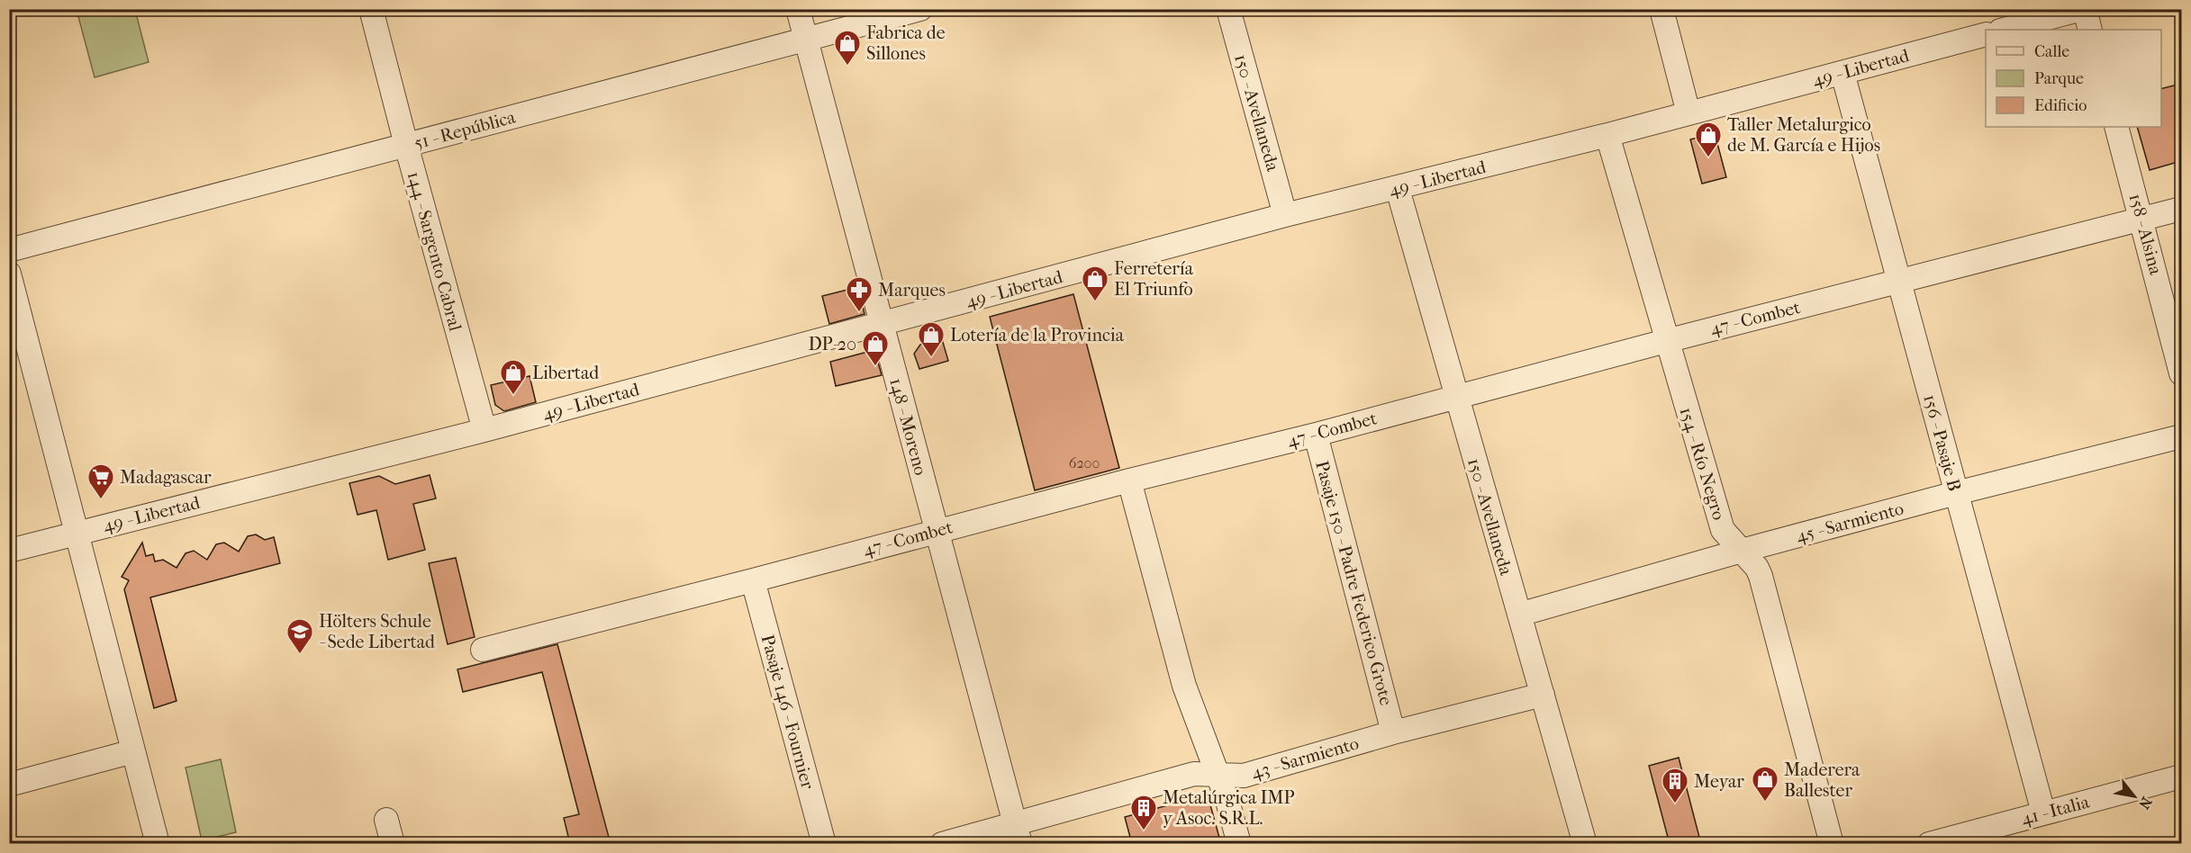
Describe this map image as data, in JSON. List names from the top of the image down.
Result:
{
  "streets": {
    "street": [
      "49 - Libertad",
      "150 - Avellaneda",
      "51 - República",
      "158 - Alsina",
      "144 - Sargento Cabral",
      "47 - Combet",
      "148 - Moreno",
      "156 - Pasaje B",
      "154 - Río Negro",
      "45 - Sarmiento",
      "Pasaje 150 - Padre Federico Grote",
      "Pasaje 146 - Fournier",
      "43 - Sarmiento",
      "41 - Italia"
    ]
  },
  "crossings": [
    ["49 - Libertad", "150 - Avellaneda"],
    ["49 - Libertad", "144 - Sargento Cabral"],
    ["49 - Libertad", "148 - Moreno"],
    ["49 - Libertad", "156 - Pasaje B"],
    ["49 - Libertad", "154 - Río Negro"],
    ["150 - Avellaneda", "47 - Combet"],
    ["150 - Avellaneda", "45 - Sarmiento"],
    ["150 - Avellaneda", "43 - Sarmiento"],
    ["51 - República", "144 - Sargento Cabral"],
    ["51 - República", "148 - Moreno"],
    ["158 - Alsina", "47 - Combet"],
    ["47 - Combet", "148 - Moreno"],
    ["47 - Combet", "156 - Pasaje B"],
    ["47 - Combet", "154 - Río Negro"],
    ["47 - Combet", "Pasaje 150 - Padre Federico Grote"],
    ["47 - Combet", "Pasaje 146 - Fournier"],
    ["148 - Moreno", "43 - Sarmiento"],
    ["156 - Pasaje B", "45 - Sarmiento"],
    ["156 - Pasaje B", "41 - Italia"],
    ["154 - Río Negro", "45 - Sarmiento"],
    ["Pasaje 150 - Padre Federico Grote", "43 - Sarmiento"]
  ],
  "places": {
    "shop": [
      "Fabrica de Sillones",
      "Taller Metalurgico de M. García e Hijos",
      "Ferretería El Triunfo",
      "Lotería de la Provincia",
      "DP-20",
      "Libertad",
      "Maderera Ballester"
    ],
    "pharmacy": ["Marques"],
    "supermarket": ["Madagascar"],
    "school or university": ["Hölters Schule - Sede Libertad"],
    "building": ["Meyar", "Metalúrgica IMP y Asoc. S.R.L."]
  },
  "house_numbers": ["6200"],
  "legend": ["Calle", "Parque", "Edificio"],
  "north": "bottom right"
}
